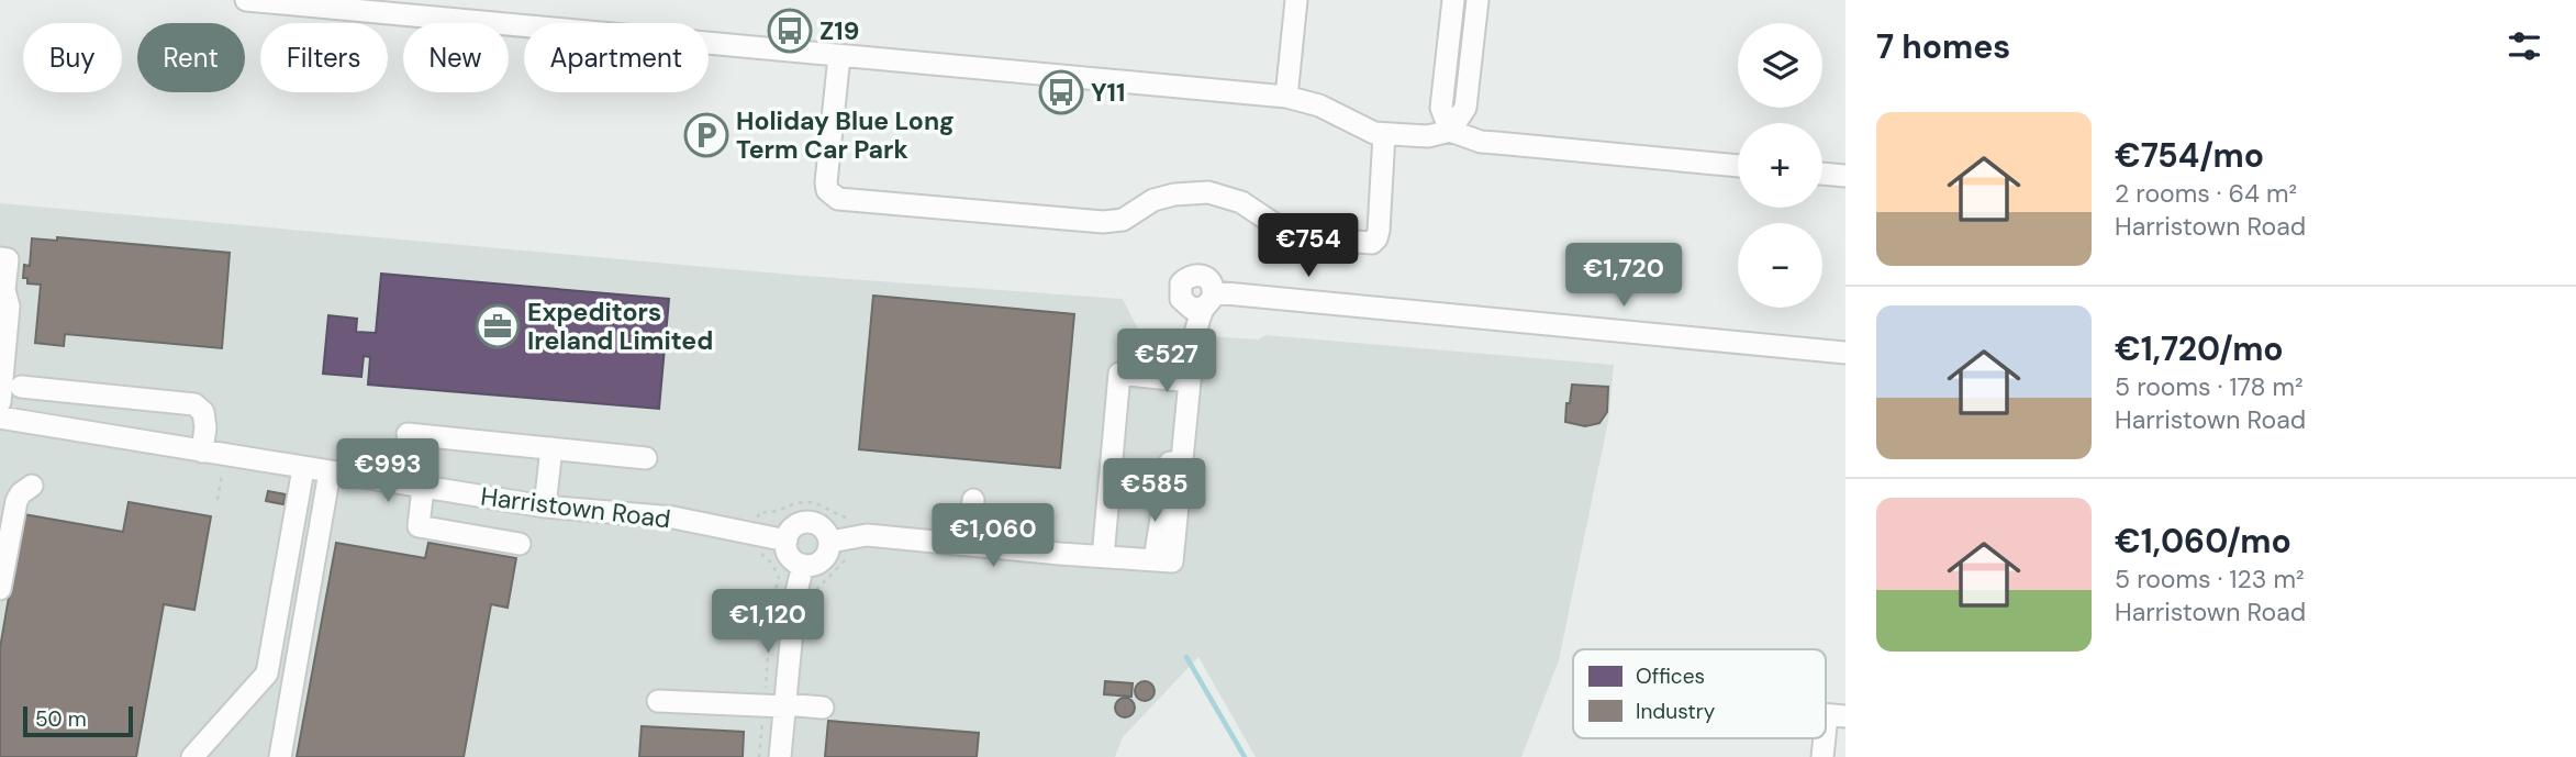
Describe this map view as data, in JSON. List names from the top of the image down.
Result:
{
  "streets": {
    "street": ["Harristown Road"]
  },
  "places": {
    "bus stop": ["Z19", "Y11"],
    "parking": ["Holiday Blue Long Term Car Park"],
    "office": ["Expeditors Ireland Limited"]
  },
  "legend": ["Offices", "Industry"],
  "scale_bar": "50 m",
  "page": {
    "heading": "7 homes",
    "map_buttons": ["+", "−"],
    "chip": [
      "Buy",
      "Rent",
      "Filters",
      "New",
      "Apartment"
    ],
    "list": [
      {
        "name": "€754/mo",
        "note": "2 rooms · 64 m² · Harristown Road"
      },
      {
        "name": "€1,720/mo",
        "note": "5 rooms · 178 m² · Harristown Road"
      },
      {
        "name": "€1,060/mo",
        "note": "5 rooms · 123 m² · Harristown Road"
      }
    ],
    "price": [
      "€754",
      "€1,720",
      "€527",
      "€993",
      "€585",
      "€1,060",
      "€1,120"
    ],
    "scale": "50 m"
  }
}
